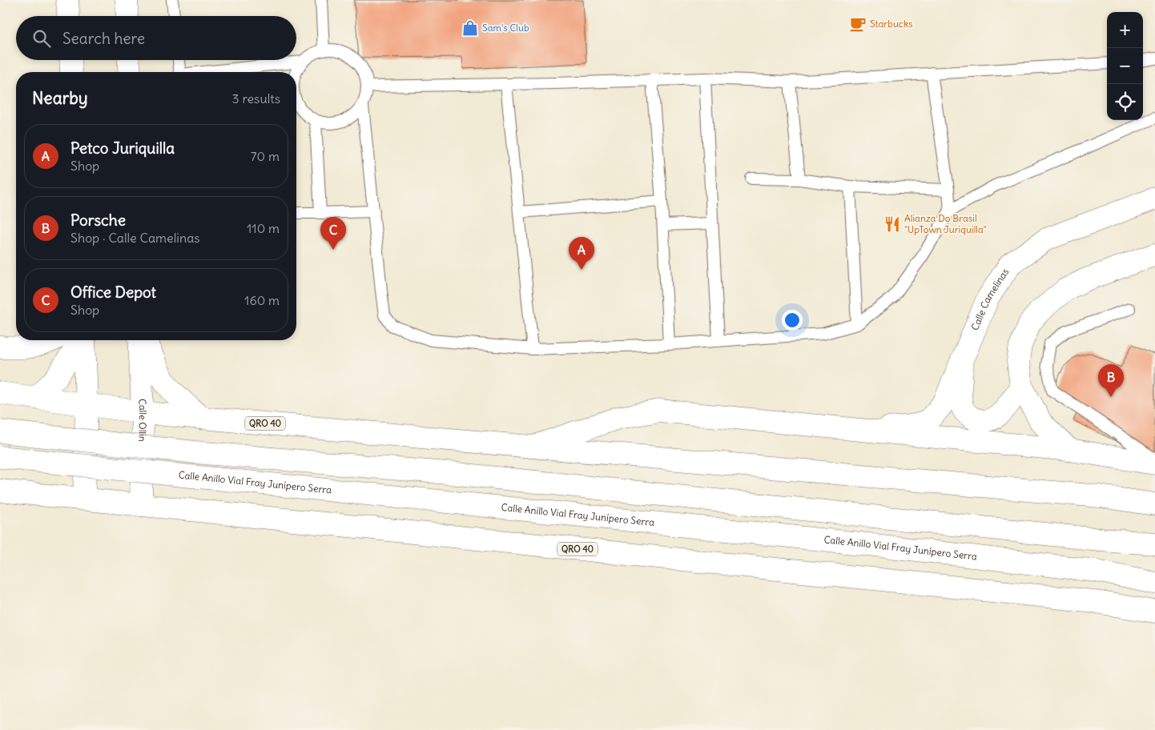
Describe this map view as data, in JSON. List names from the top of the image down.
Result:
{
  "streets": {
    "main road": [
      "Calle Camelinas",
      "Calle Ollin",
      "QRO 40",
      "Calle Anillo Vial Fray Junípero Serra"
    ]
  },
  "crossings": [
    ["Calle Ollin", "QRO 40"]
  ],
  "places": {
    "cafe": ["Starbucks"],
    "shop": ["Sam's Club"],
    "restaurant": ["Alianza Do Brasil \"UpTown Juriquilla\""]
  },
  "page": {
    "map_buttons": ["+", "−"],
    "search": "Search here",
    "heading": ["Nearby", "3 results"],
    "list": [
      {
        "mark": "A",
        "name": "Petco Juriquilla",
        "note": "Shop",
        "value": "70 m"
      },
      {
        "mark": "B",
        "name": "Porsche",
        "note": "Shop · Calle Camelinas",
        "value": "110 m"
      },
      {
        "mark": "C",
        "name": "Office Depot",
        "note": "Shop",
        "value": "160 m"
      }
    ],
    "pins": ["C", "A", "B"]
  }
}
